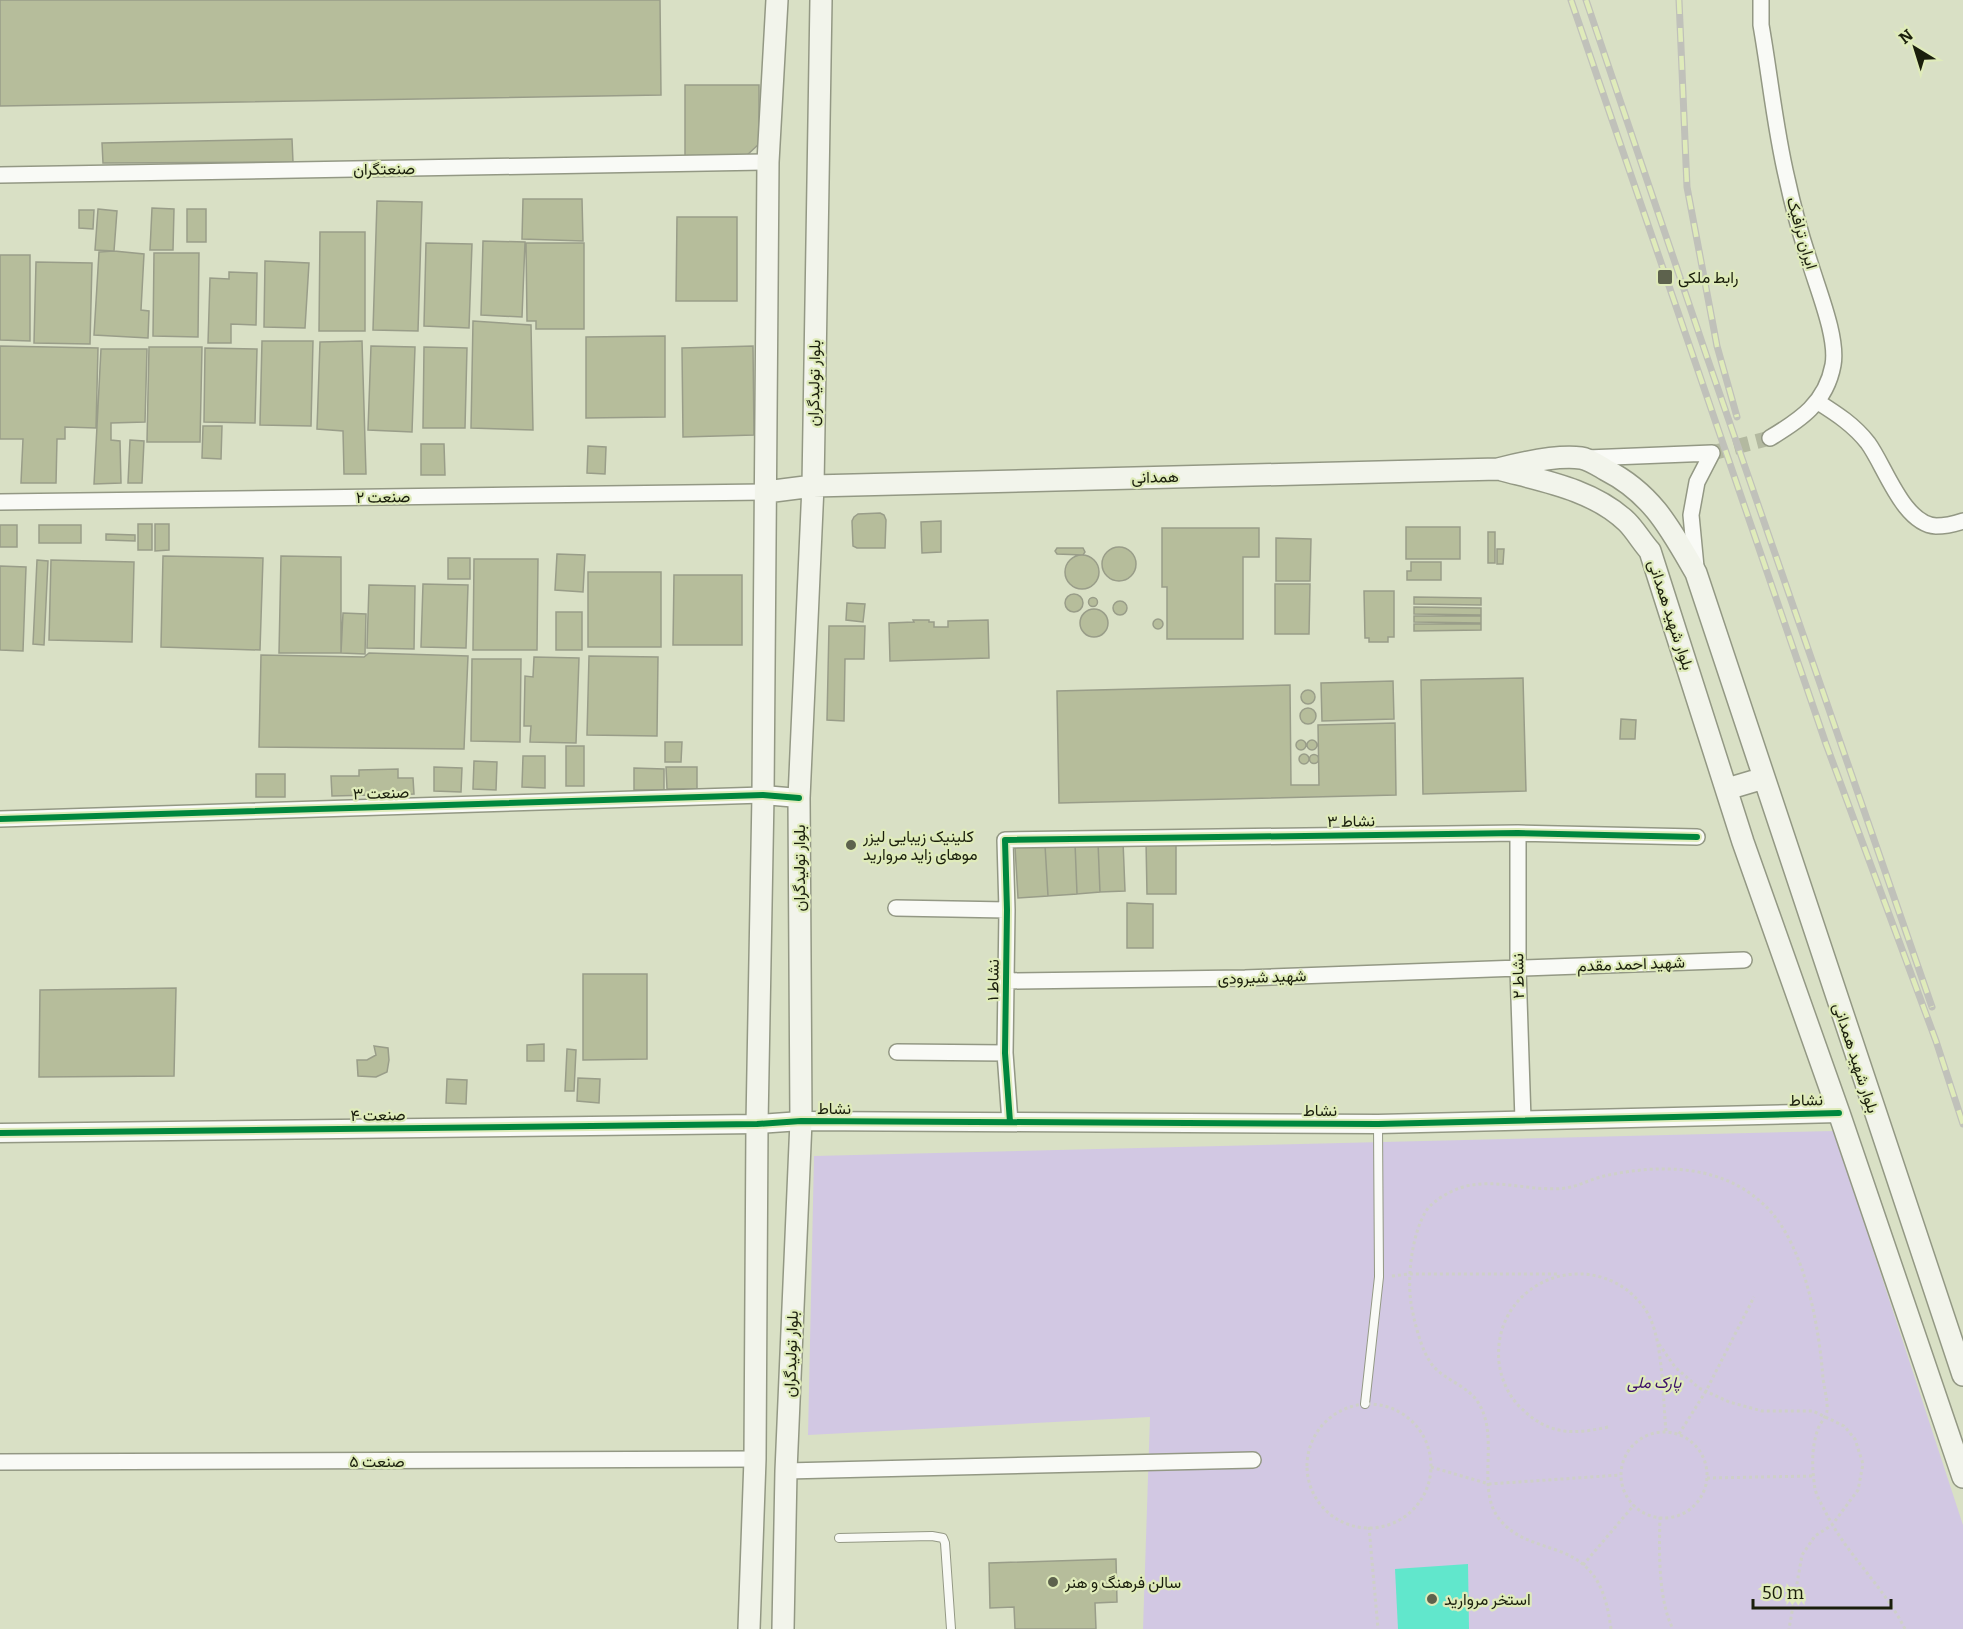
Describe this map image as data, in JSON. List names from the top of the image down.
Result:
{
  "streets": {
    "main road": ["بلوار تولیدگران", "همدانی", "بلوار شهید همدانی"],
    "street": [
      "صنعتگران",
      "ایران ترافیک",
      "صنعت ۲",
      "صنعت ۳",
      "نشاط ۳",
      "شهید احمد مقدم",
      "نشاط ۲",
      "شهید شیرودی",
      "نشاط ۱",
      "نشاط",
      "صنعت ۴",
      "صنعت ۵"
    ]
  },
  "crossings": [
    ["بلوار تولیدگران", "همدانی"],
    ["بلوار تولیدگران", "نشاط"],
    ["همدانی", "صنعت ۲"],
    ["همدانی", "بلوار شهید همدانی"],
    ["بلوار شهید همدانی", "نشاط"],
    ["نشاط ۳", "نشاط ۲"],
    ["نشاط ۳", "نشاط ۱"],
    ["شهید احمد مقدم", "نشاط ۲"],
    ["شهید احمد مقدم", "شهید شیرودی"],
    ["نشاط ۲", "شهید شیرودی"],
    ["نشاط ۲", "نشاط"],
    ["شهید شیرودی", "نشاط ۱"],
    ["نشاط ۱", "نشاط"],
    ["نشاط", "صنعت ۴"]
  ],
  "parks": ["پارک ملی"],
  "places": {
    "transit": ["رابط ملکی"],
    "other": ["کلینیک زیبایی لیزر موهای زاید مروارید", "سالن فرهنگ و هنر", "استخر مروارید"]
  },
  "scale_bar": "50 m",
  "north": "top left"
}
